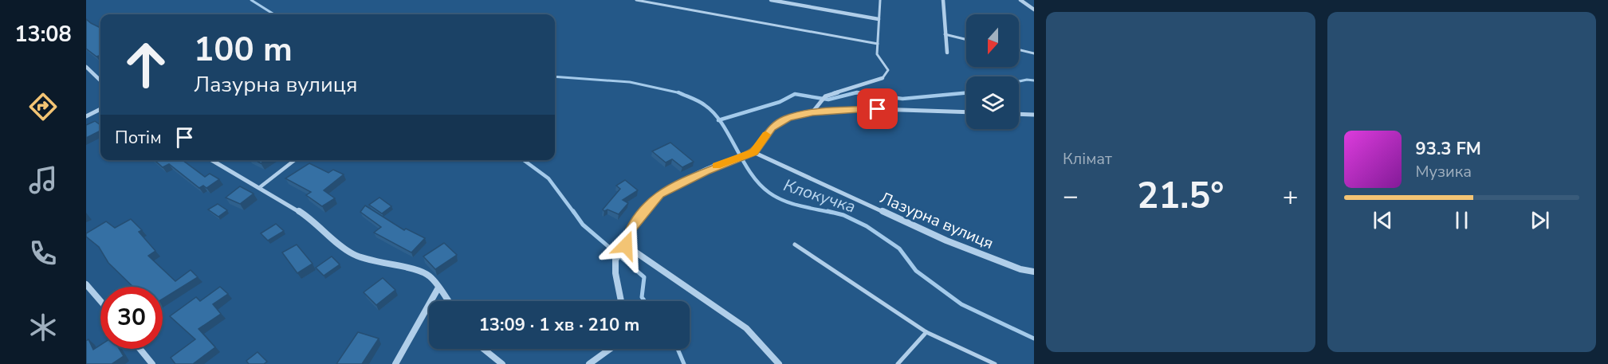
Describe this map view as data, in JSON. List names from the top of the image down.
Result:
{
  "streets": {
    "street": ["Лазурна вулиця"]
  },
  "water": ["Клокучка"],
  "north": "bottom",
  "page": {
    "tabs": "13:08",
    "tile": "Клімат",
    "turn": ["100 m", "Лазурна вулиця"],
    "then": "Потім",
    "song": ["93.3 FM", "Музика"],
    "heat": ["−", "21.5°", "+"],
    "limit": "30",
    "trip": "13:09 · 1 хв · 210 m"
  }
}
